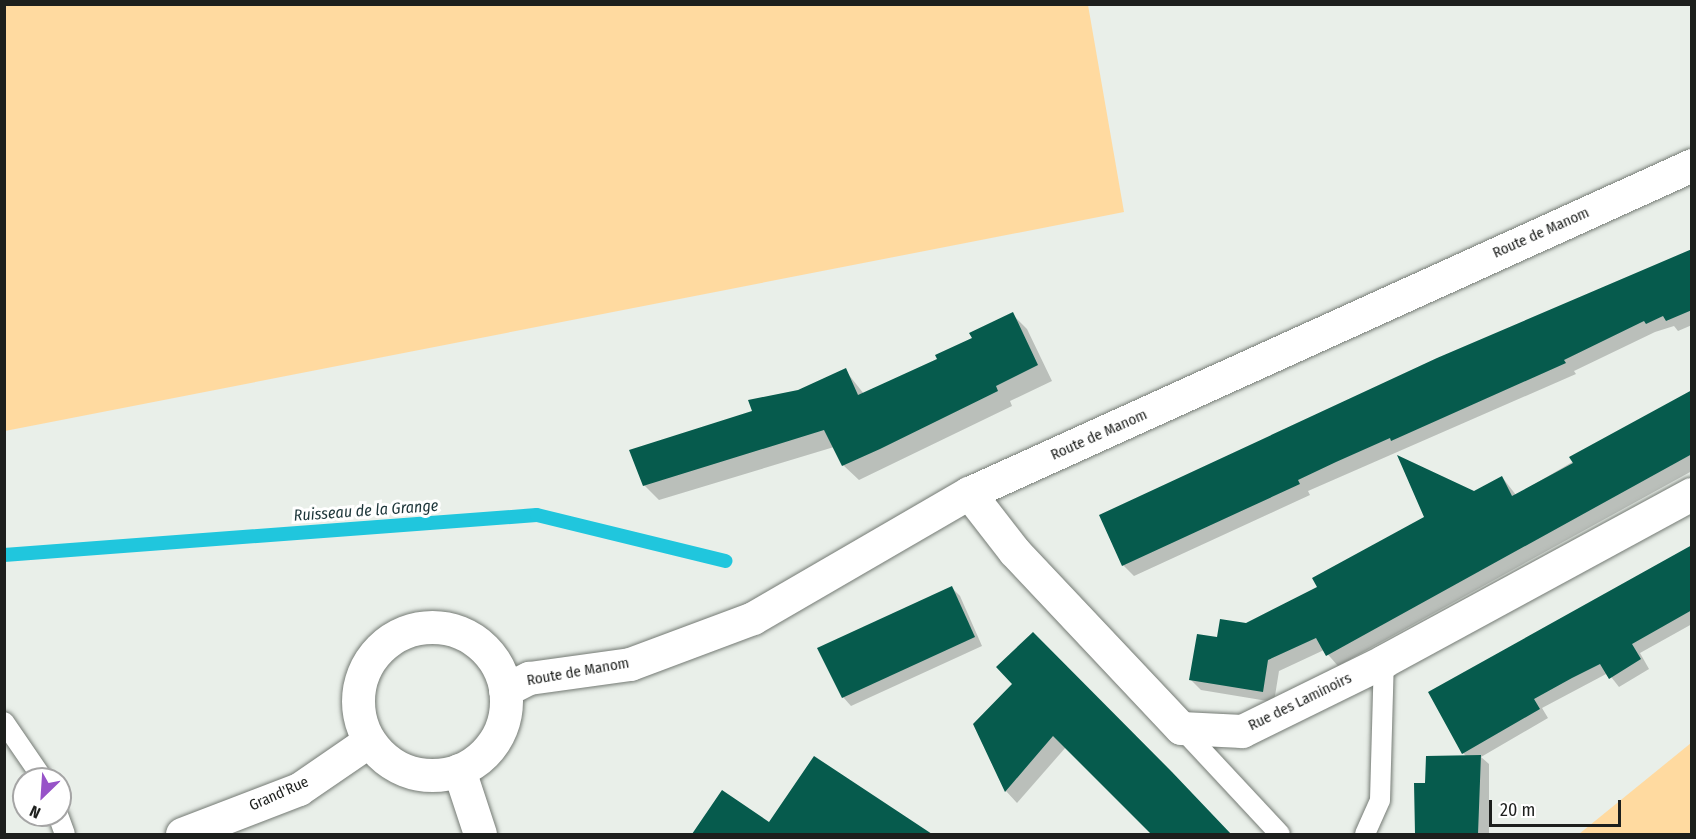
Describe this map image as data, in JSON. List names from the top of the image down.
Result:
{
  "streets": {
    "street": ["Route de Manom", "Rue des Laminoirs", "Grand'Rue"]
  },
  "crossings": [
    ["Route de Manom", "Grand'Rue"]
  ],
  "water": ["Ruisseau de la Grange"],
  "scale_bar": "20 m",
  "north": "bottom left"
}
